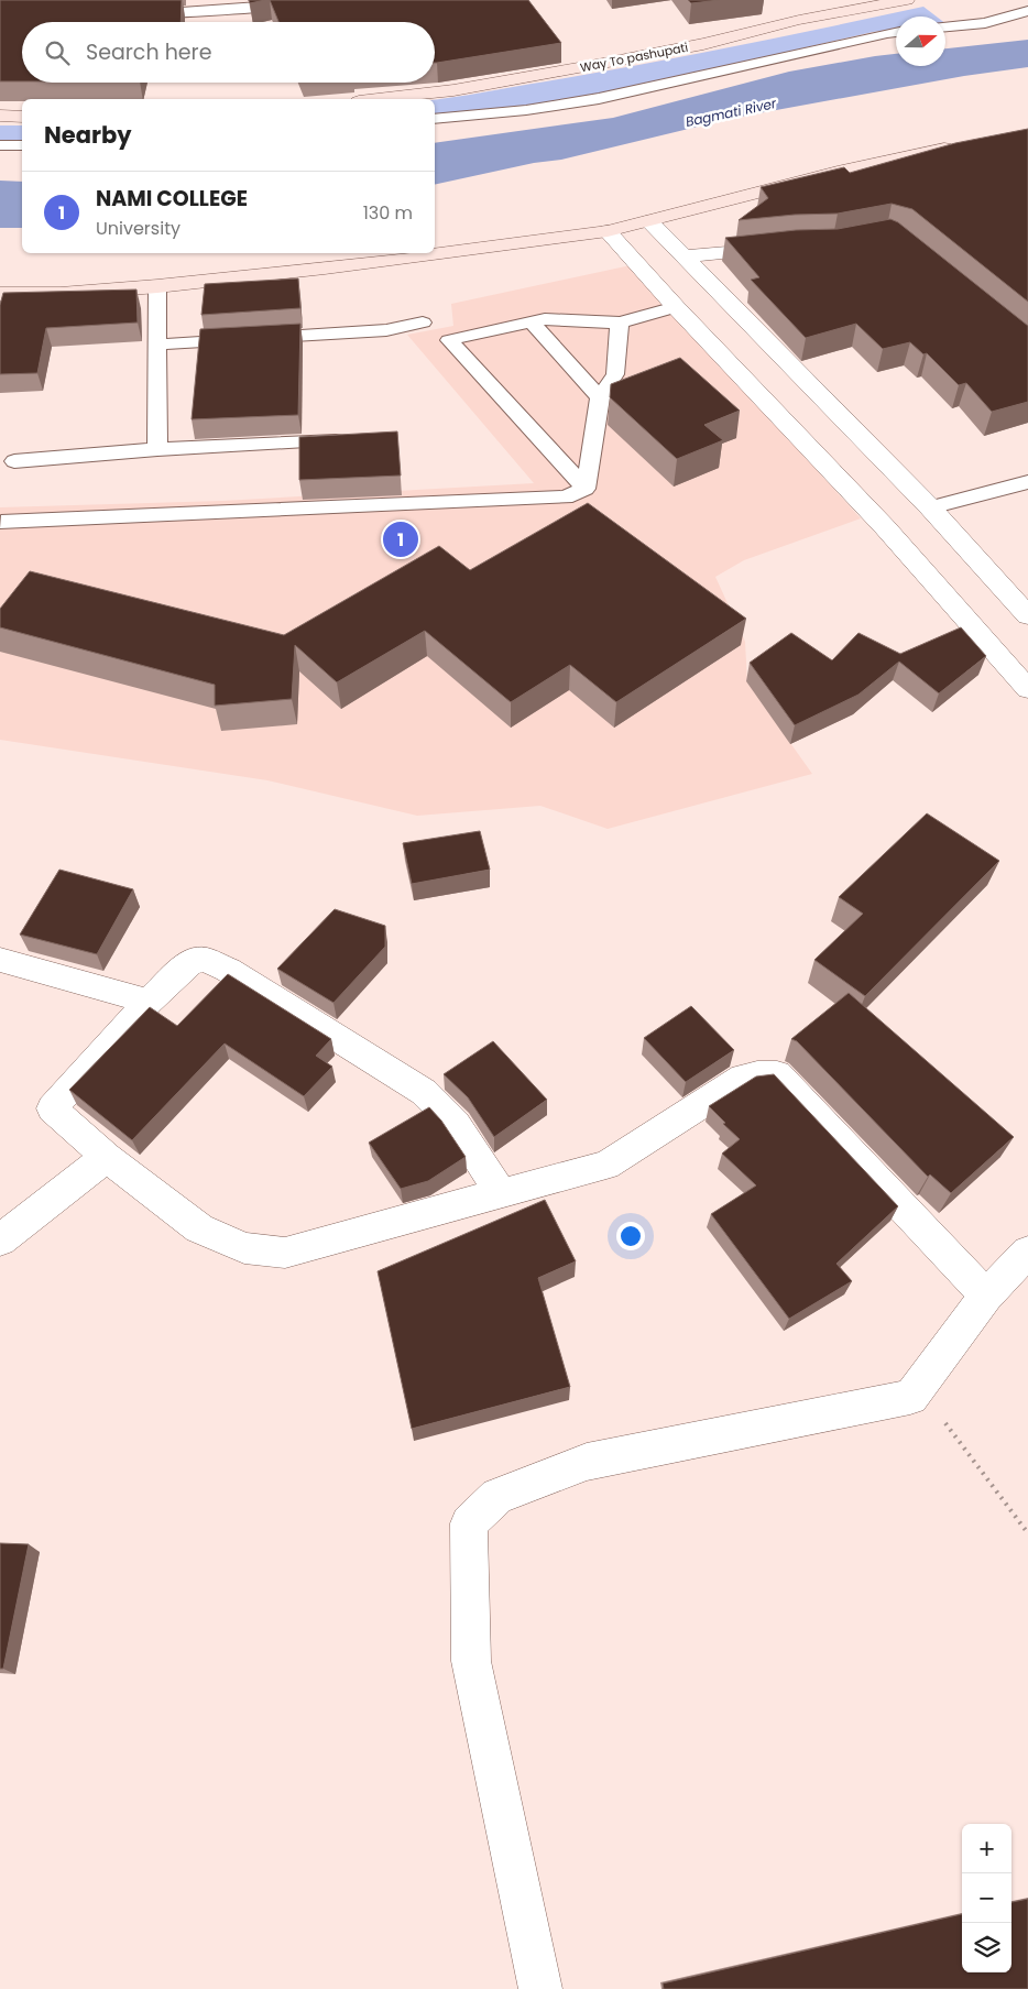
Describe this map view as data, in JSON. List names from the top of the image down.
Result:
{
  "streets": {
    "main road": ["Way To pashupati"]
  },
  "water": ["Bagmati River"],
  "north": "right",
  "page": {
    "search": "Search here",
    "heading": "Nearby",
    "list": [
      {
        "mark": "1",
        "name": "NAMI COLLEGE",
        "note": "University",
        "value": "130 m"
      }
    ],
    "pins": "1",
    "map_buttons": ["+", "−"]
  }
}
